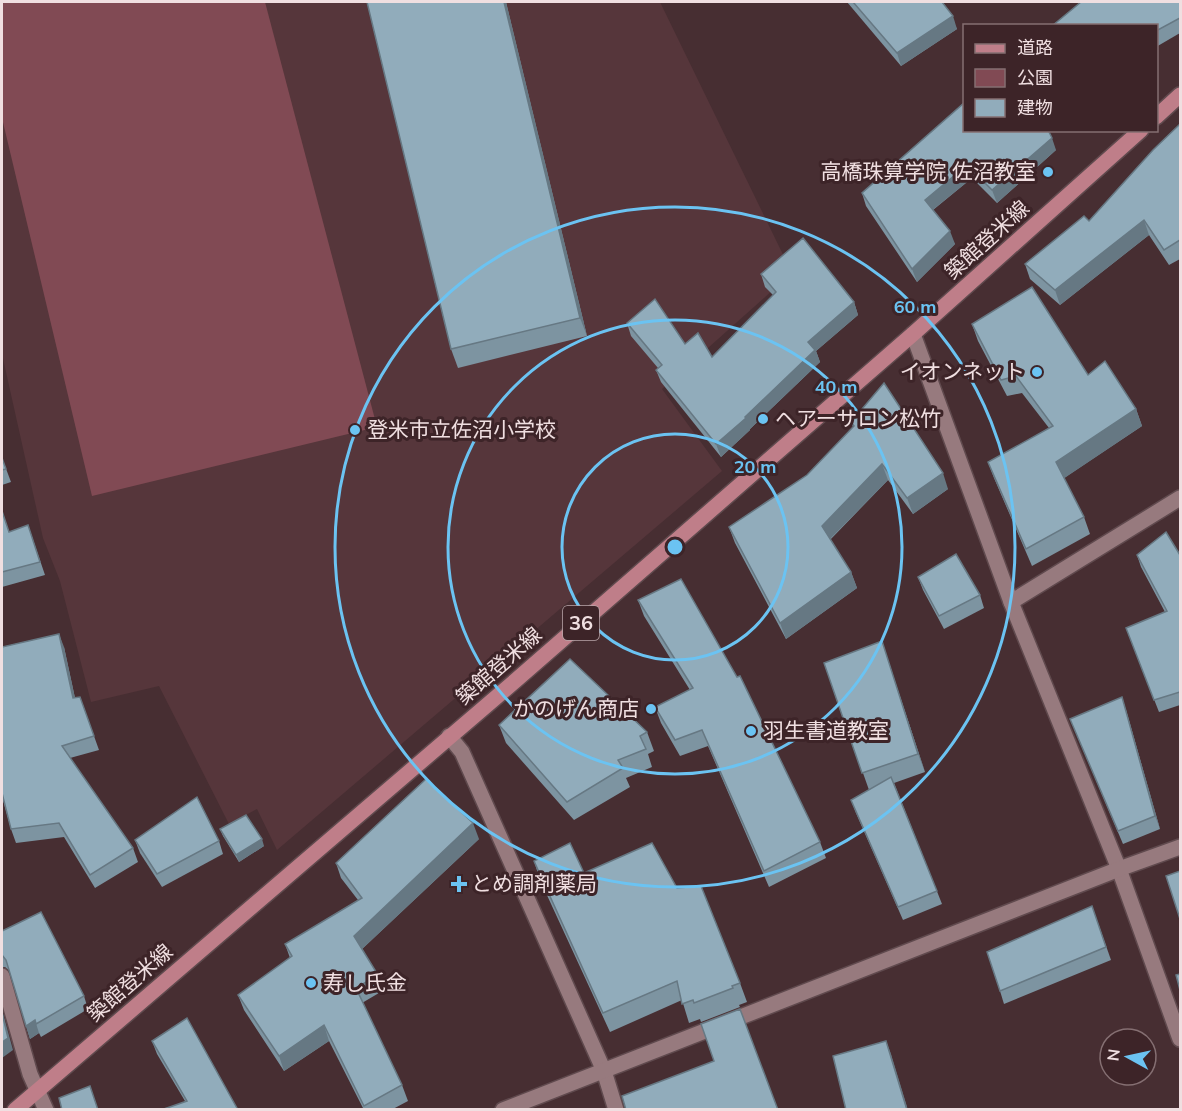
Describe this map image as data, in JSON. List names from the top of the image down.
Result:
{
  "streets": {
    "main road": ["築館登米線", "36"]
  },
  "places": {
    "other": [
      "高橋珠算学院 佐沼教室",
      "イオンネット",
      "ヘアーサロン松竹",
      "登米市立佐沼小学校",
      "かのげん商店",
      "羽生書道教室",
      "寿し氏金"
    ],
    "health": ["とめ調剤薬局"]
  },
  "legend": ["道路", "公園", "建物"],
  "north": "left",
  "rings": ["60 m", "40 m", "20 m"]
}
